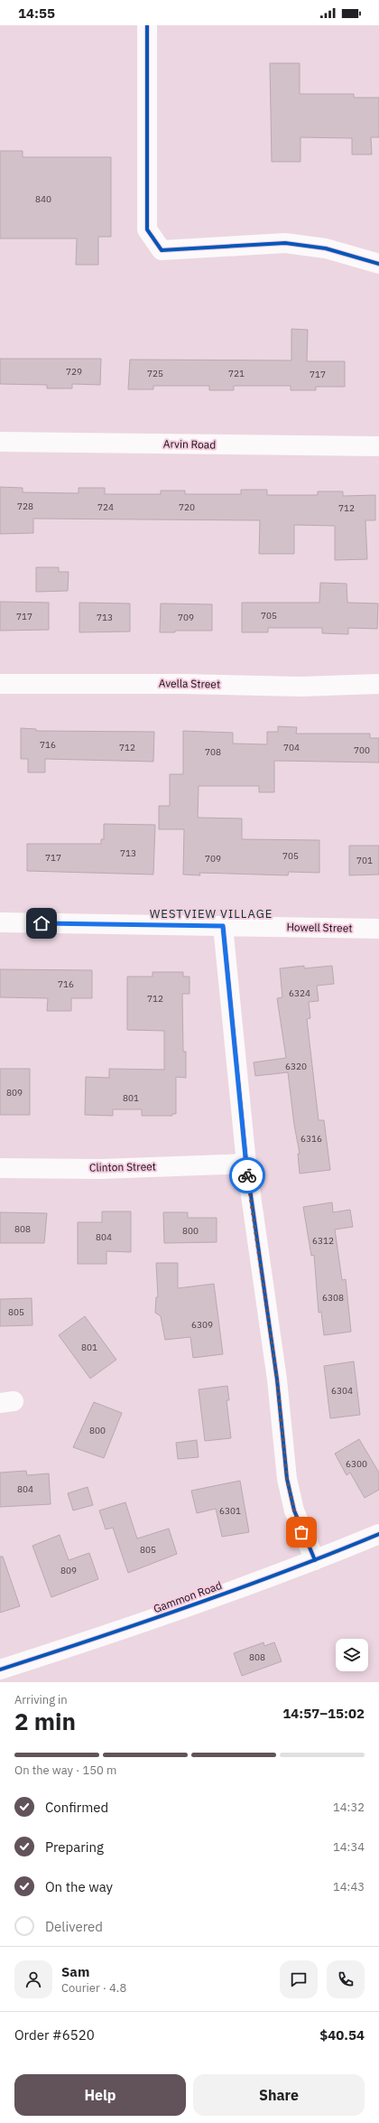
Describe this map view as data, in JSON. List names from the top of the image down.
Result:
{
  "streets": {
    "street": [
      "Arvin Road",
      "Avella Street",
      "Howell Street",
      "Clinton Street",
      "Gammon Road"
    ]
  },
  "districts": ["WESTVIEW VILLAGE"],
  "house_numbers": [
    "840",
    "729",
    "725",
    "721",
    "717",
    "728",
    "724",
    "720",
    "712",
    "705",
    "717",
    "713",
    "709",
    "716",
    "712",
    "704",
    "700",
    "708",
    "713",
    "705",
    "717",
    "709",
    "701",
    "716",
    "6324",
    "712",
    "6320",
    "809",
    "801",
    "6316",
    "808",
    "800",
    "804",
    "6312",
    "6308",
    "805",
    "6309",
    "801",
    "6304",
    "800",
    "6300",
    "804",
    "6301",
    "805",
    "809",
    "808"
  ],
  "page": {
    "status": "14:55",
    "heading": ["2 min", "Arriving in", "14:57–15:02"],
    "panel": [
      "Sam",
      "Courier · 4.8",
      "Order #6520",
      "$40.54"
    ],
    "bar": "On the way · 150 m",
    "list": [
      ["Confirmed", "14:32"],
      ["Preparing", "14:34"],
      ["On the way", "14:43"],
      "Delivered"
    ],
    "buttons": ["Help", "Share"]
  }
}
